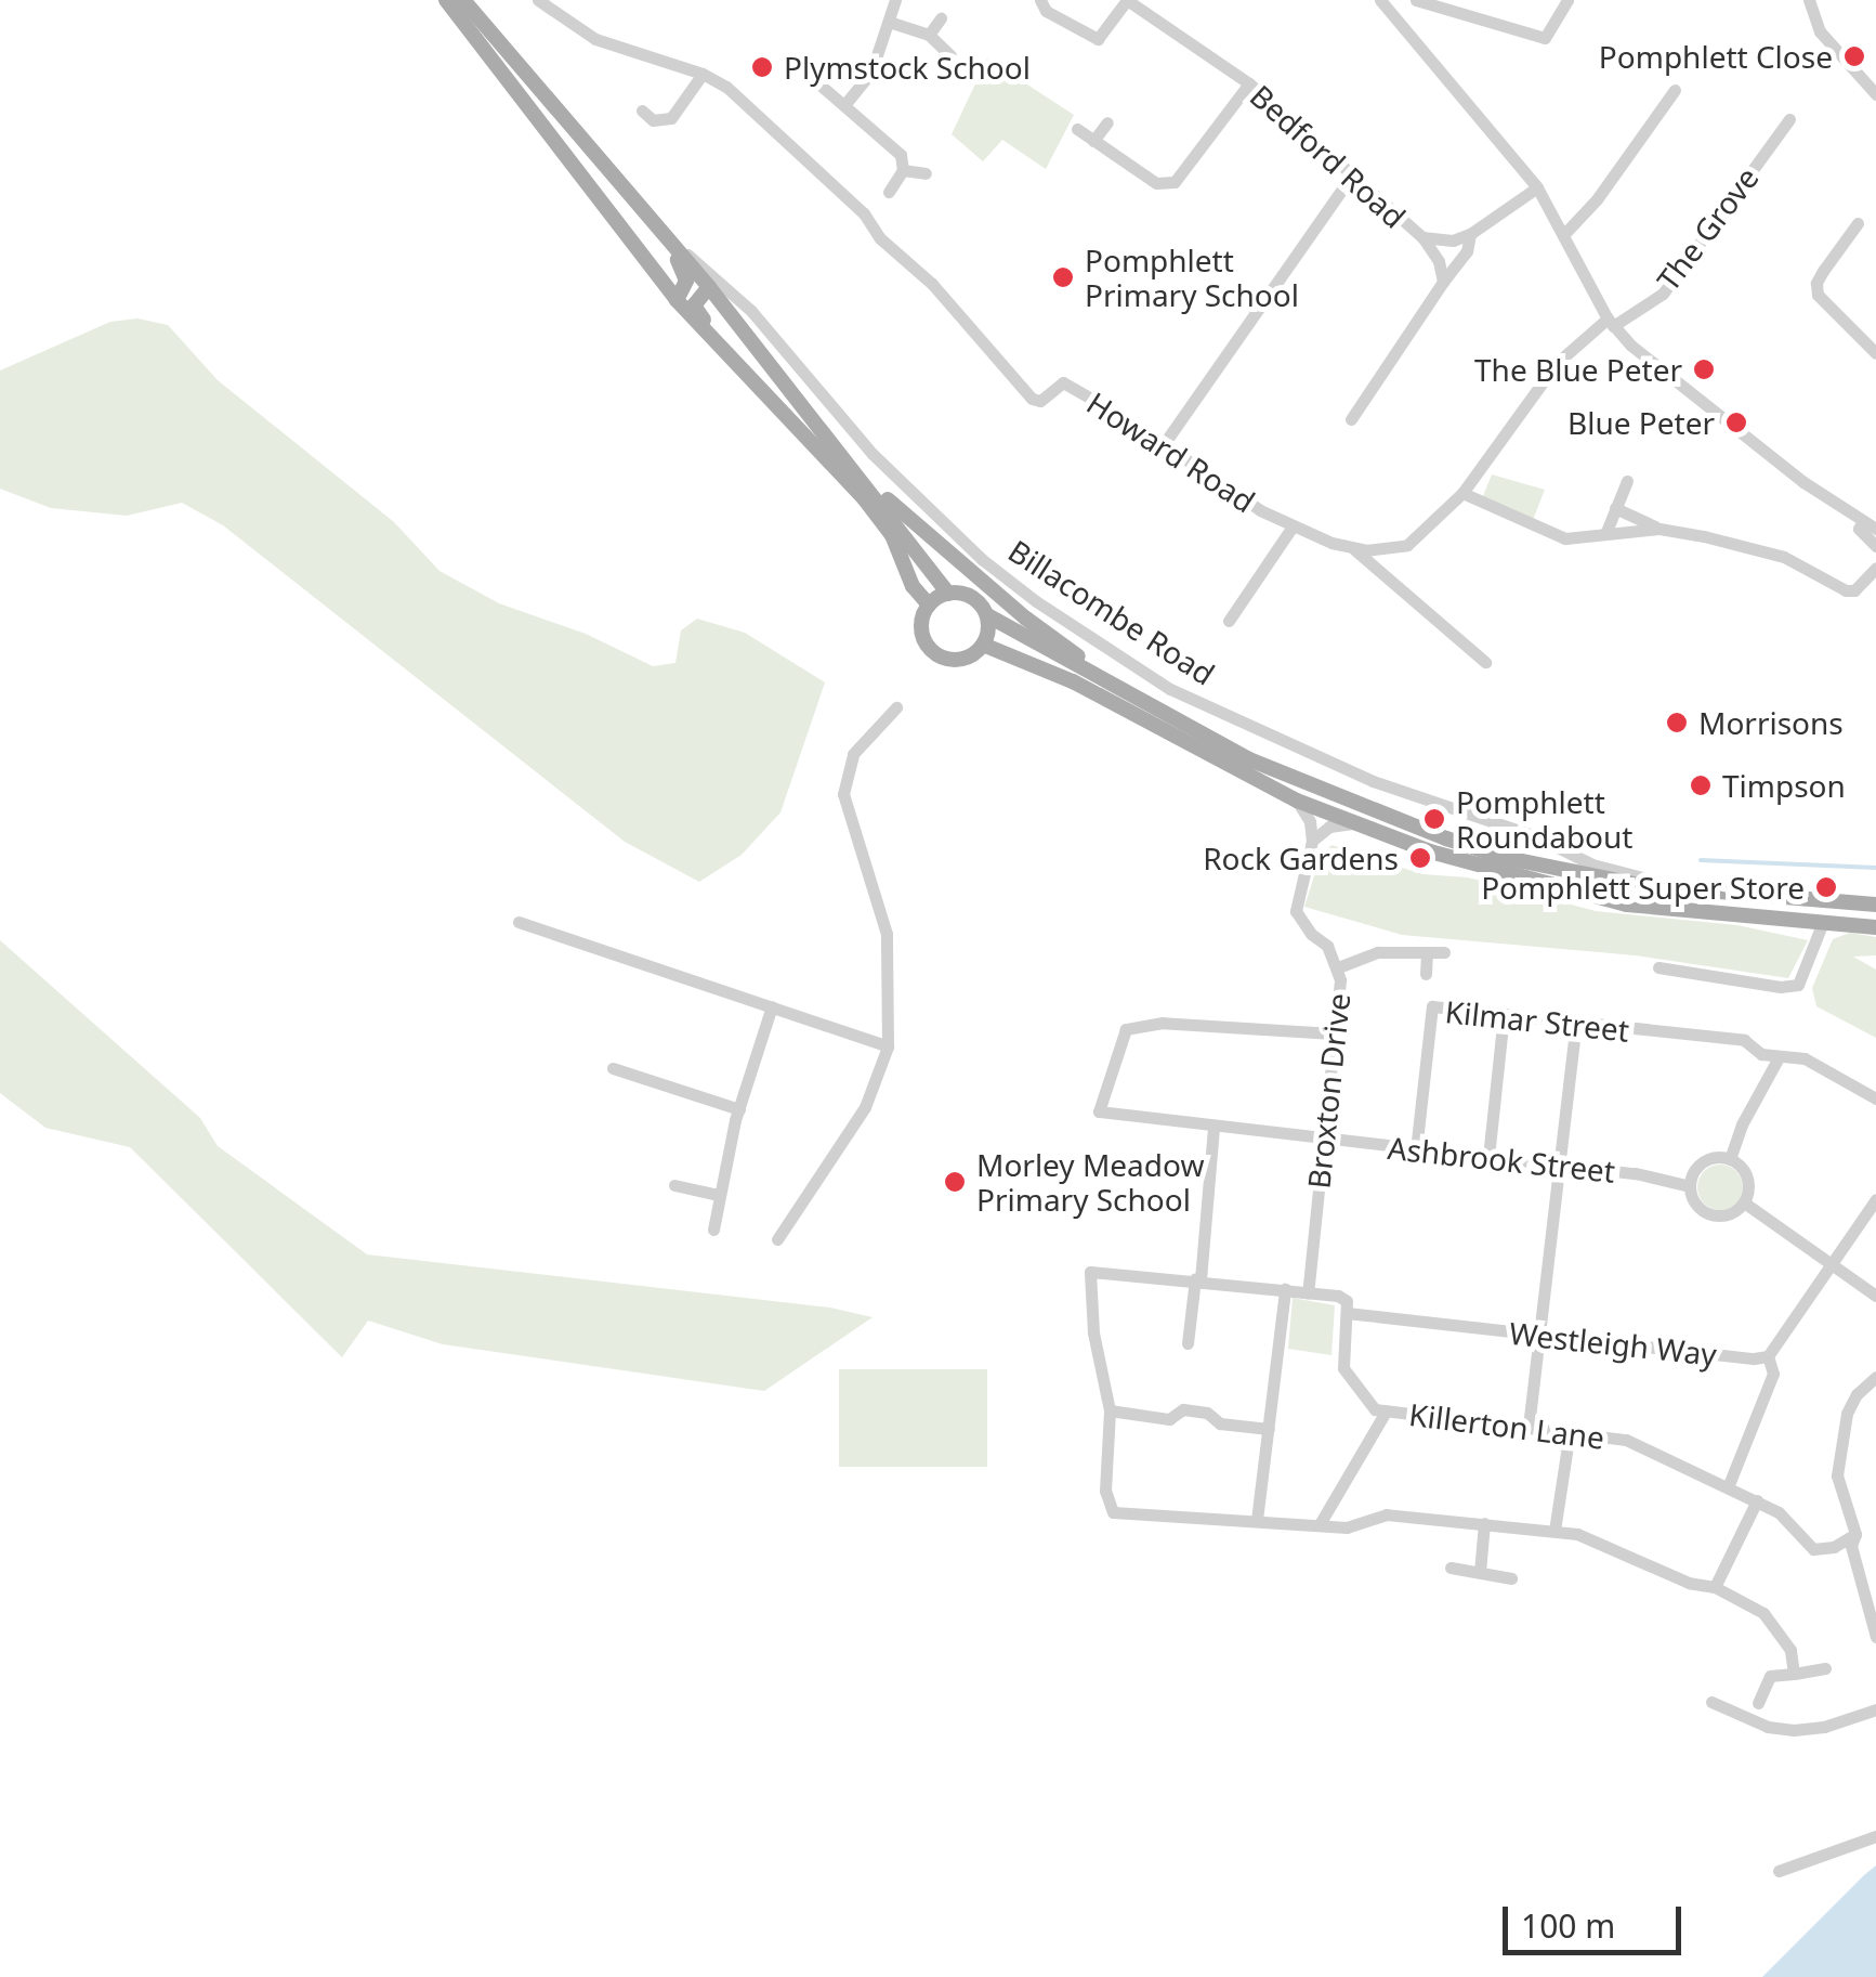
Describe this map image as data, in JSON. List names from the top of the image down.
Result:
{
  "streets": {
    "main road": ["Billacombe Road"],
    "street": [
      "Bedford Road",
      "The Grove",
      "Howard Road",
      "Kilmar Street",
      "Broxton Drive",
      "Ashbrook Street",
      "Westleigh Way",
      "Killerton Lane"
    ]
  },
  "crossings": [
    ["The Grove", "Howard Road"],
    ["Kilmar Street", "Ashbrook Street"],
    ["Broxton Drive", "Ashbrook Street"],
    ["Westleigh Way", "Killerton Lane"]
  ],
  "places": [
    "Pomphlett Close",
    "Plymstock School",
    "Pomphlett Primary School",
    "The Blue Peter",
    "Blue Peter",
    "Morrisons",
    "Timpson",
    "Pomphlett Roundabout",
    "Rock Gardens",
    "Pomphlett Super Store",
    "Morley Meadow Primary School"
  ],
  "scale_bar": "100 m"
}
